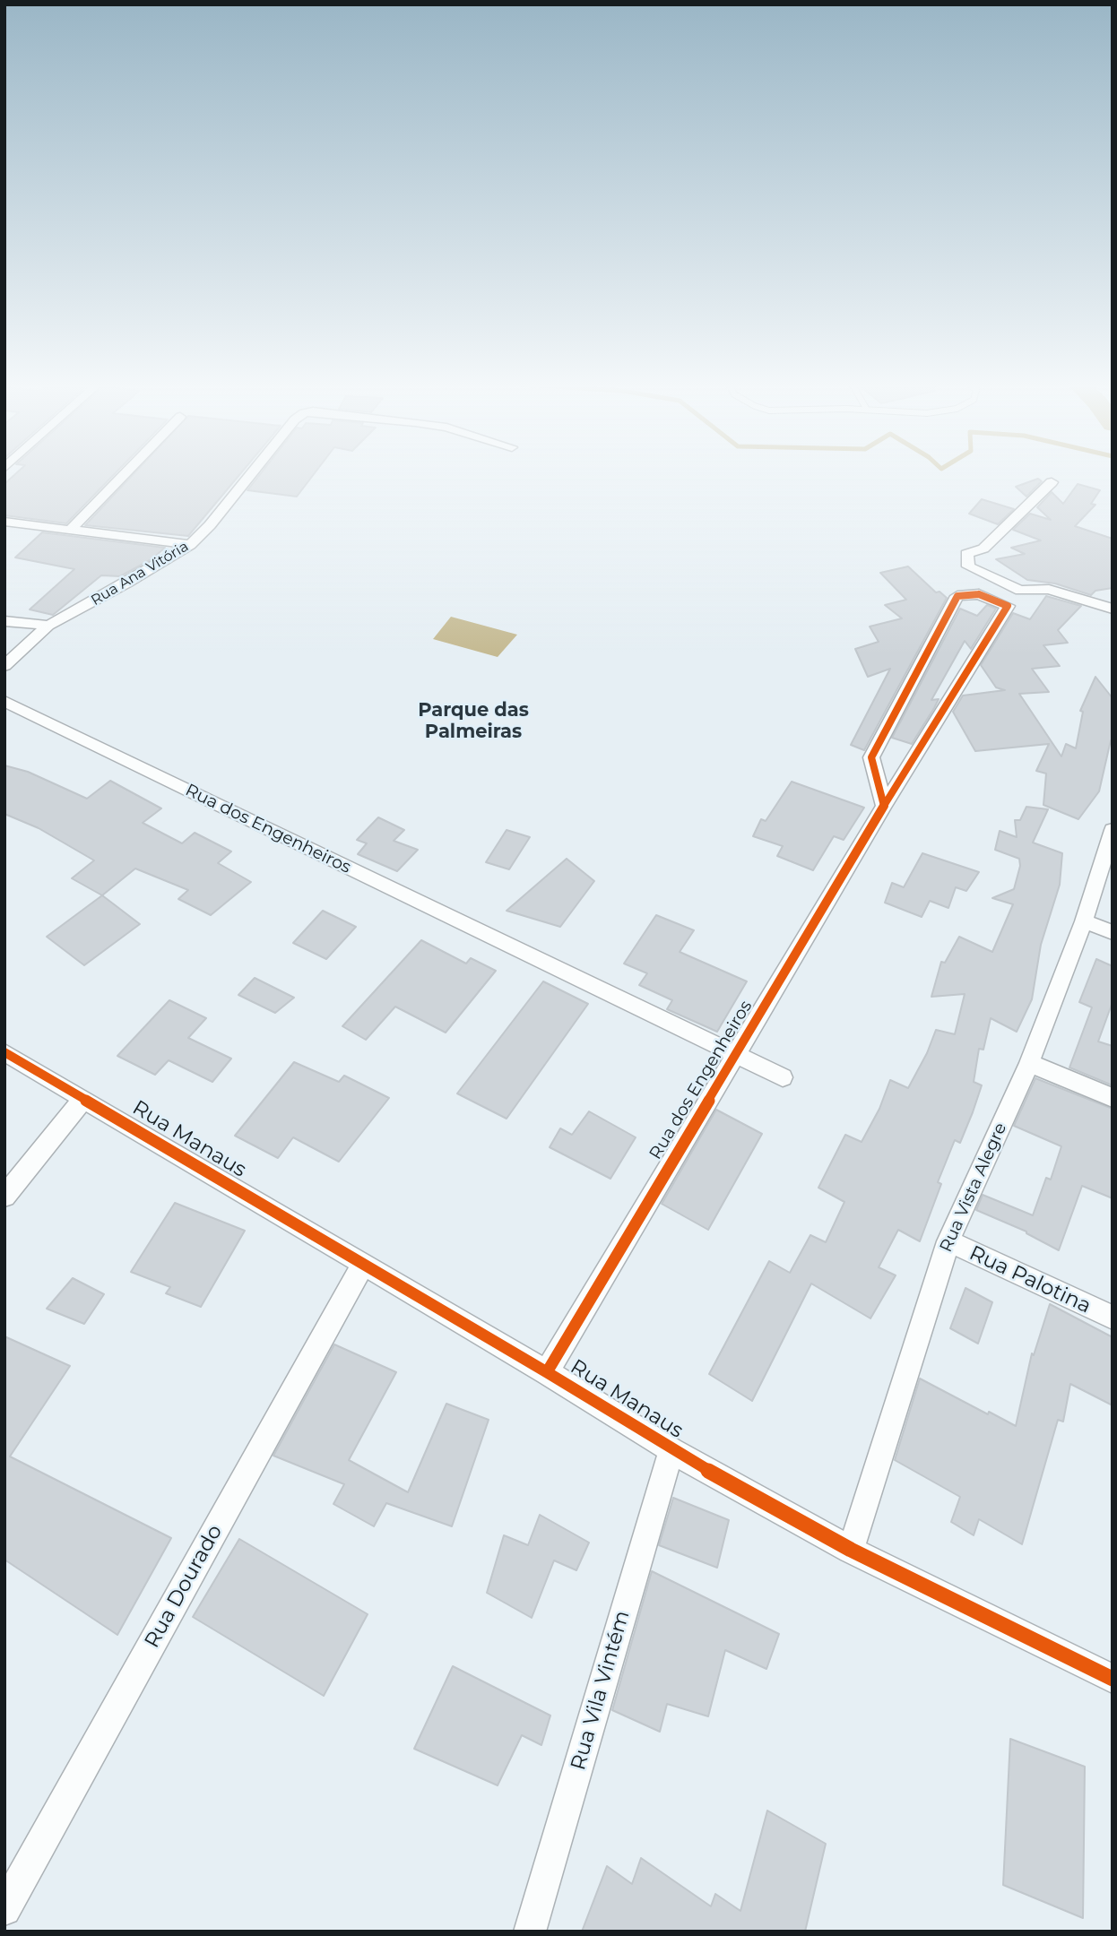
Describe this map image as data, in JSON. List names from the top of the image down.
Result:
{
  "streets": {
    "street": [
      "Rua Ana Vitória",
      "Rua dos Engenheiros",
      "Rua Manaus",
      "Rua Vista Alegre",
      "Rua Palotina",
      "Rua Dourado",
      "Rua Vila Vintém"
    ]
  },
  "crossings": [
    ["Rua dos Engenheiros", "Rua Manaus"],
    ["Rua Manaus", "Rua Vista Alegre"],
    ["Rua Manaus", "Rua Dourado"],
    ["Rua Manaus", "Rua Vila Vintém"],
    ["Rua Vista Alegre", "Rua Palotina"]
  ],
  "districts": ["Parque das Palmeiras"]
}
